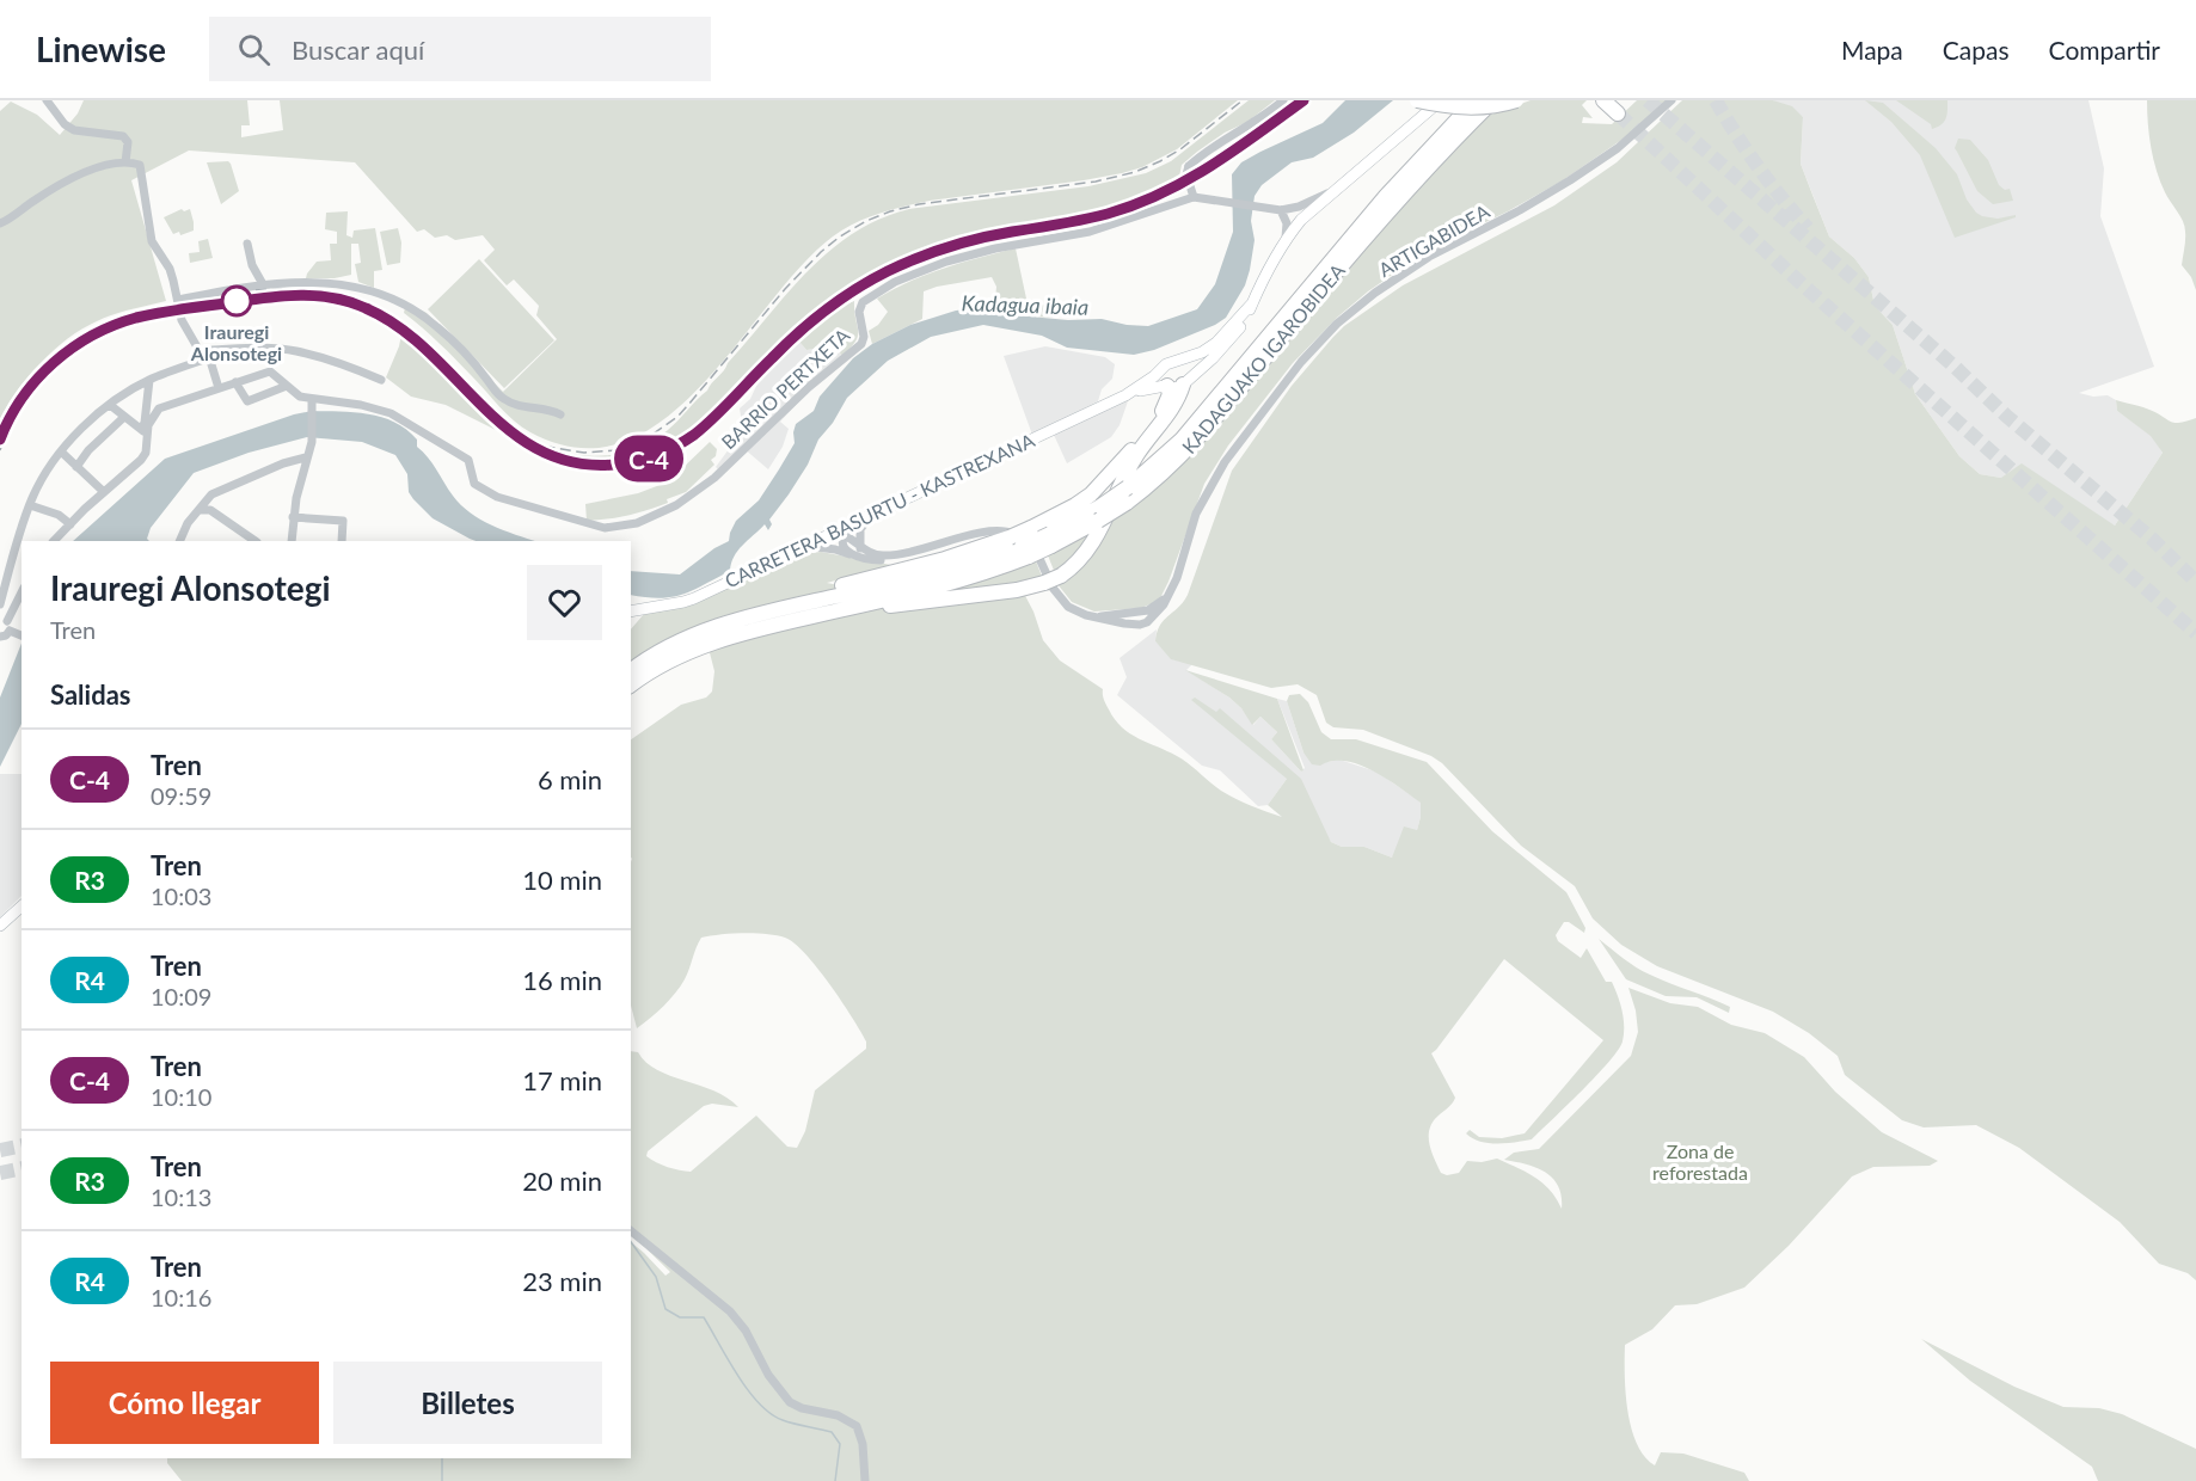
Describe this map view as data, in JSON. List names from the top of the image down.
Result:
{
  "streets": {
    "highway": ["KADAGUAKO IGAROBIDEA"],
    "street": ["ARTIGABIDEA", "BARRIO PERTXETA", "CARRETERA BASURTU - KASTREXANA"]
  },
  "water": ["Kadagua ibaia"],
  "parks": ["Zona de reforestada"],
  "places": ["Irauregi Alonsotegi"],
  "page": {
    "header": "Linewise",
    "search": "Buscar aquí",
    "nav": ["Mapa", "Capas", "Compartir"],
    "on_map": "C-4",
    "heading": [
      ["Irauregi Alonsotegi", "Tren"],
      "Salidas"
    ],
    "list": [
      {
        "mark": "C-4",
        "name": "Tren",
        "note": "09:59",
        "value": "6 min"
      },
      {
        "mark": "R3",
        "name": "Tren",
        "note": "10:03",
        "value": "10 min"
      },
      {
        "mark": "R4",
        "name": "Tren",
        "note": "10:09",
        "value": "16 min"
      },
      {
        "mark": "C-4",
        "name": "Tren",
        "note": "10:10",
        "value": "17 min"
      },
      {
        "mark": "R3",
        "name": "Tren",
        "note": "10:13",
        "value": "20 min"
      },
      {
        "mark": "R4",
        "name": "Tren",
        "note": "10:16",
        "value": "23 min"
      }
    ],
    "buttons": ["Cómo llegar", "Billetes"]
  }
}
